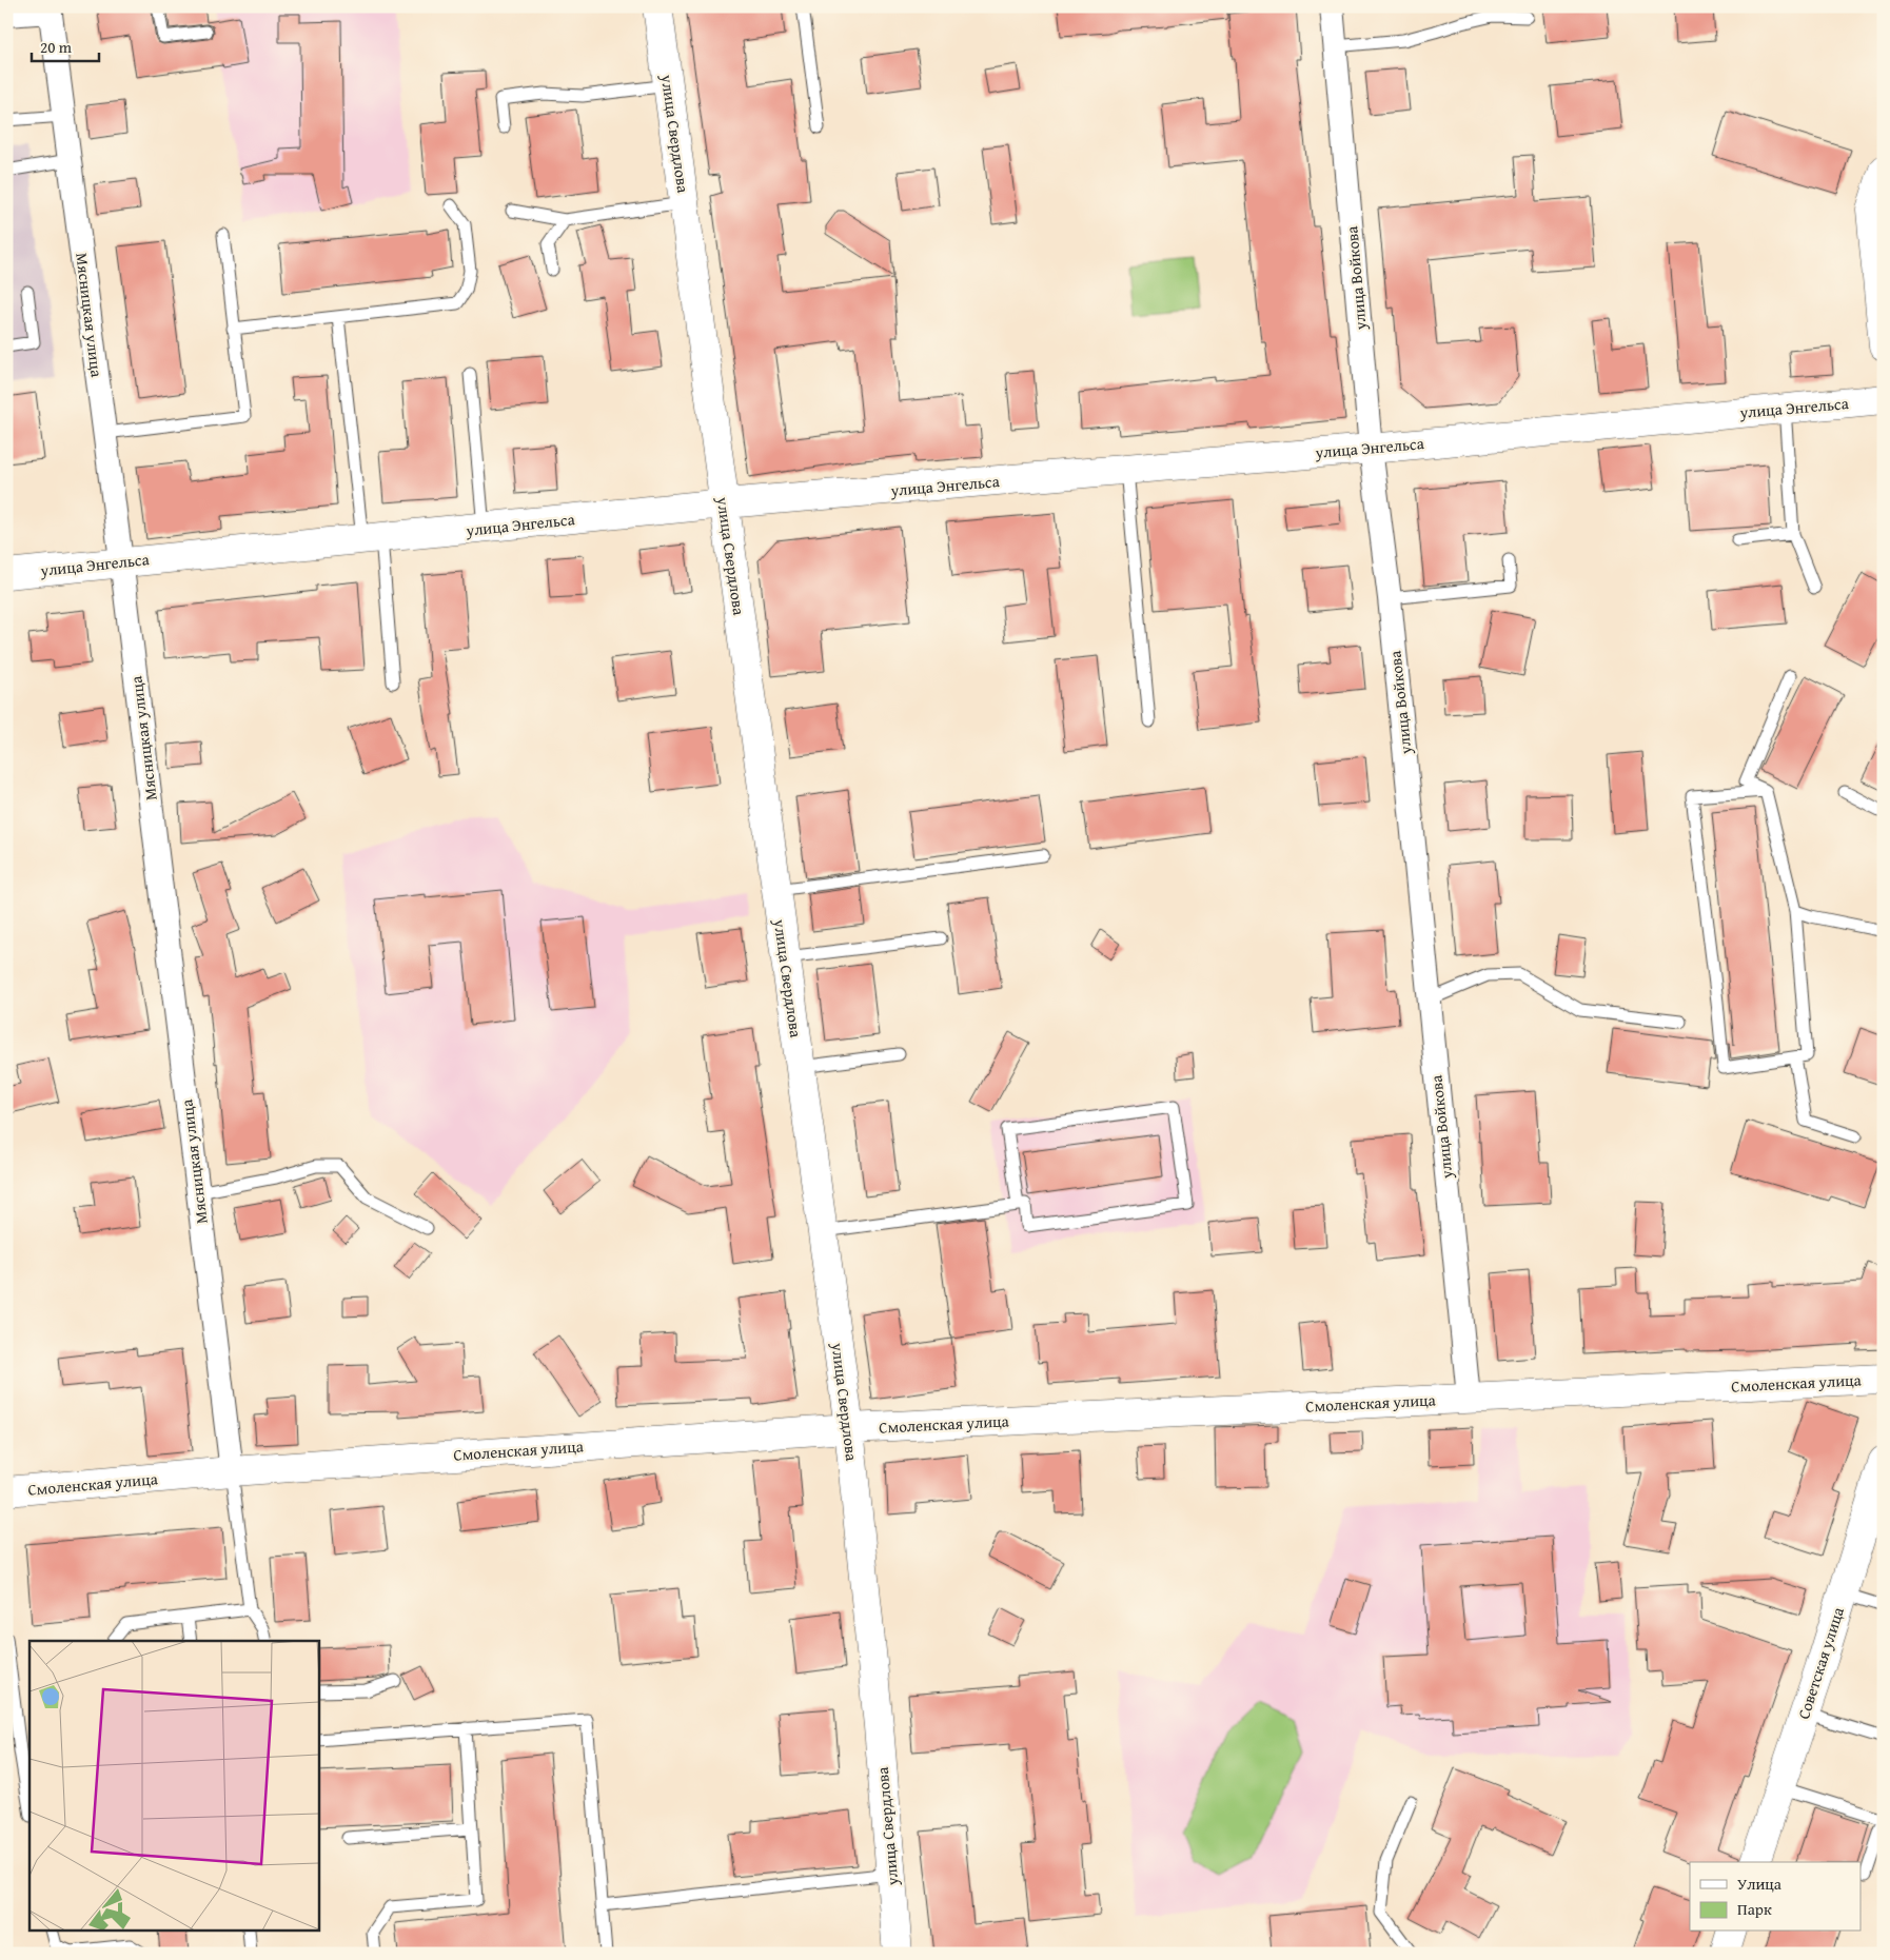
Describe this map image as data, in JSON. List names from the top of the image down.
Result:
{
  "streets": {
    "street": [
      "улица Свердлова",
      "улица Войкова",
      "Мясницкая улица",
      "улица Энгельса",
      "Смоленская улица",
      "Советская улица"
    ]
  },
  "crossings": [
    ["улица Свердлова", "улица Энгельса"],
    ["улица Свердлова", "Смоленская улица"],
    ["улица Войкова", "улица Энгельса"],
    ["улица Войкова", "Смоленская улица"],
    ["Мясницкая улица", "улица Энгельса"],
    ["Мясницкая улица", "Смоленская улица"]
  ],
  "legend": ["Улица", "Парк"],
  "scale_bar": "20 m"
}
